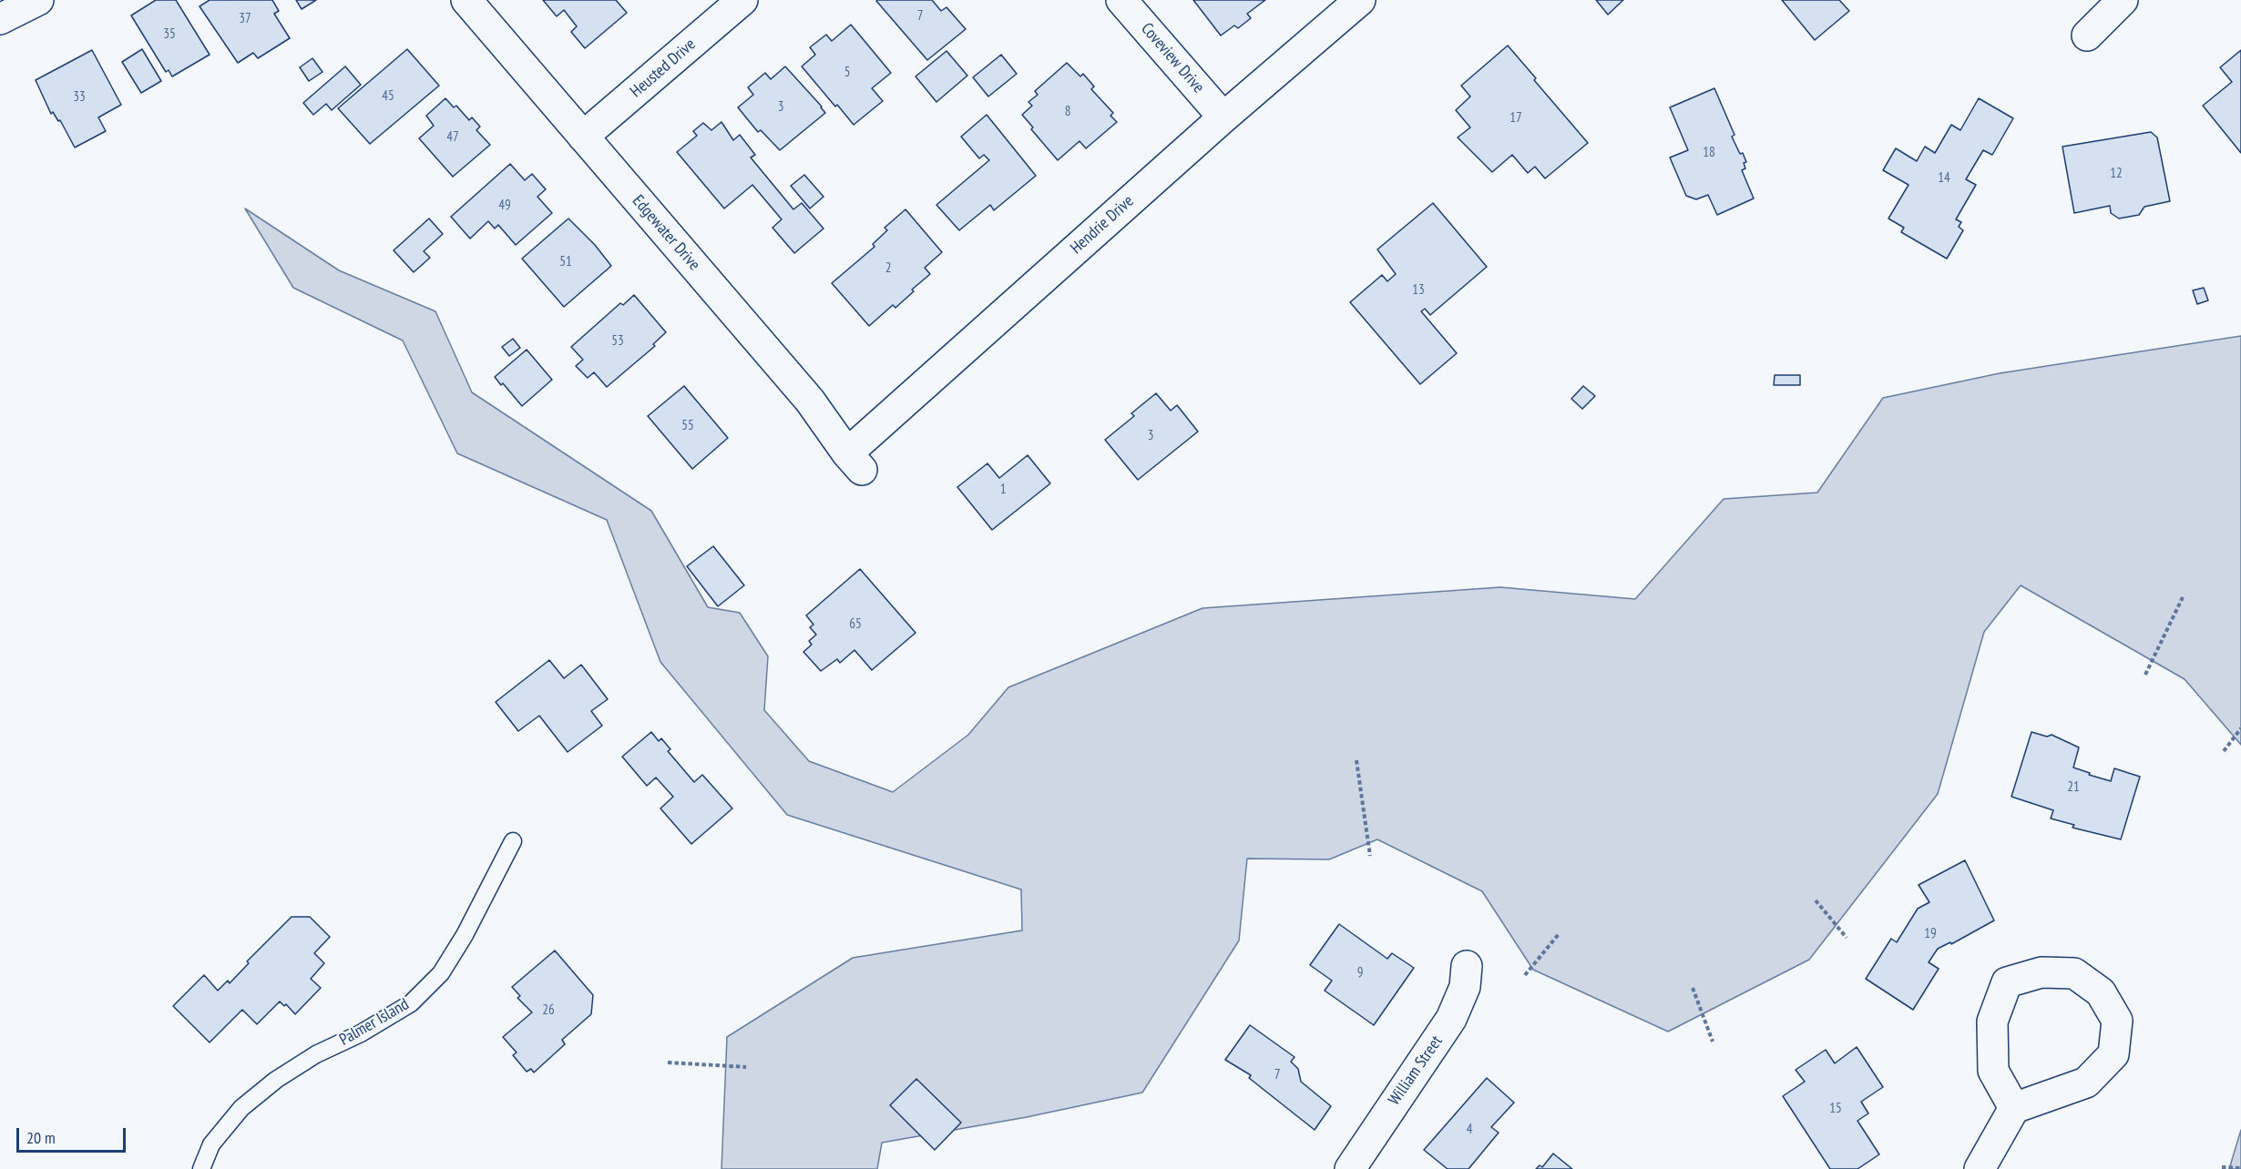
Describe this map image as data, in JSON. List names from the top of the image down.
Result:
{
  "streets": {
    "street": [
      "Coveview Drive",
      "Heusted Drive",
      "Hendrie Drive",
      "Edgewater Drive",
      "William Street"
    ],
    "lane": ["Palmer Island"]
  },
  "crossings": [
    ["Coveview Drive", "Hendrie Drive"],
    ["Heusted Drive", "Edgewater Drive"],
    ["Hendrie Drive", "Edgewater Drive"]
  ],
  "house_numbers": [
    "7",
    "37",
    "35",
    "5",
    "45",
    "33",
    "3",
    "8",
    "17",
    "47",
    "18",
    "12",
    "14",
    "49",
    "51",
    "2",
    "13",
    "53",
    "55",
    "3",
    "1",
    "65",
    "21",
    "19",
    "9",
    "26",
    "7",
    "15",
    "4"
  ],
  "scale_bar": "20 m"
}
